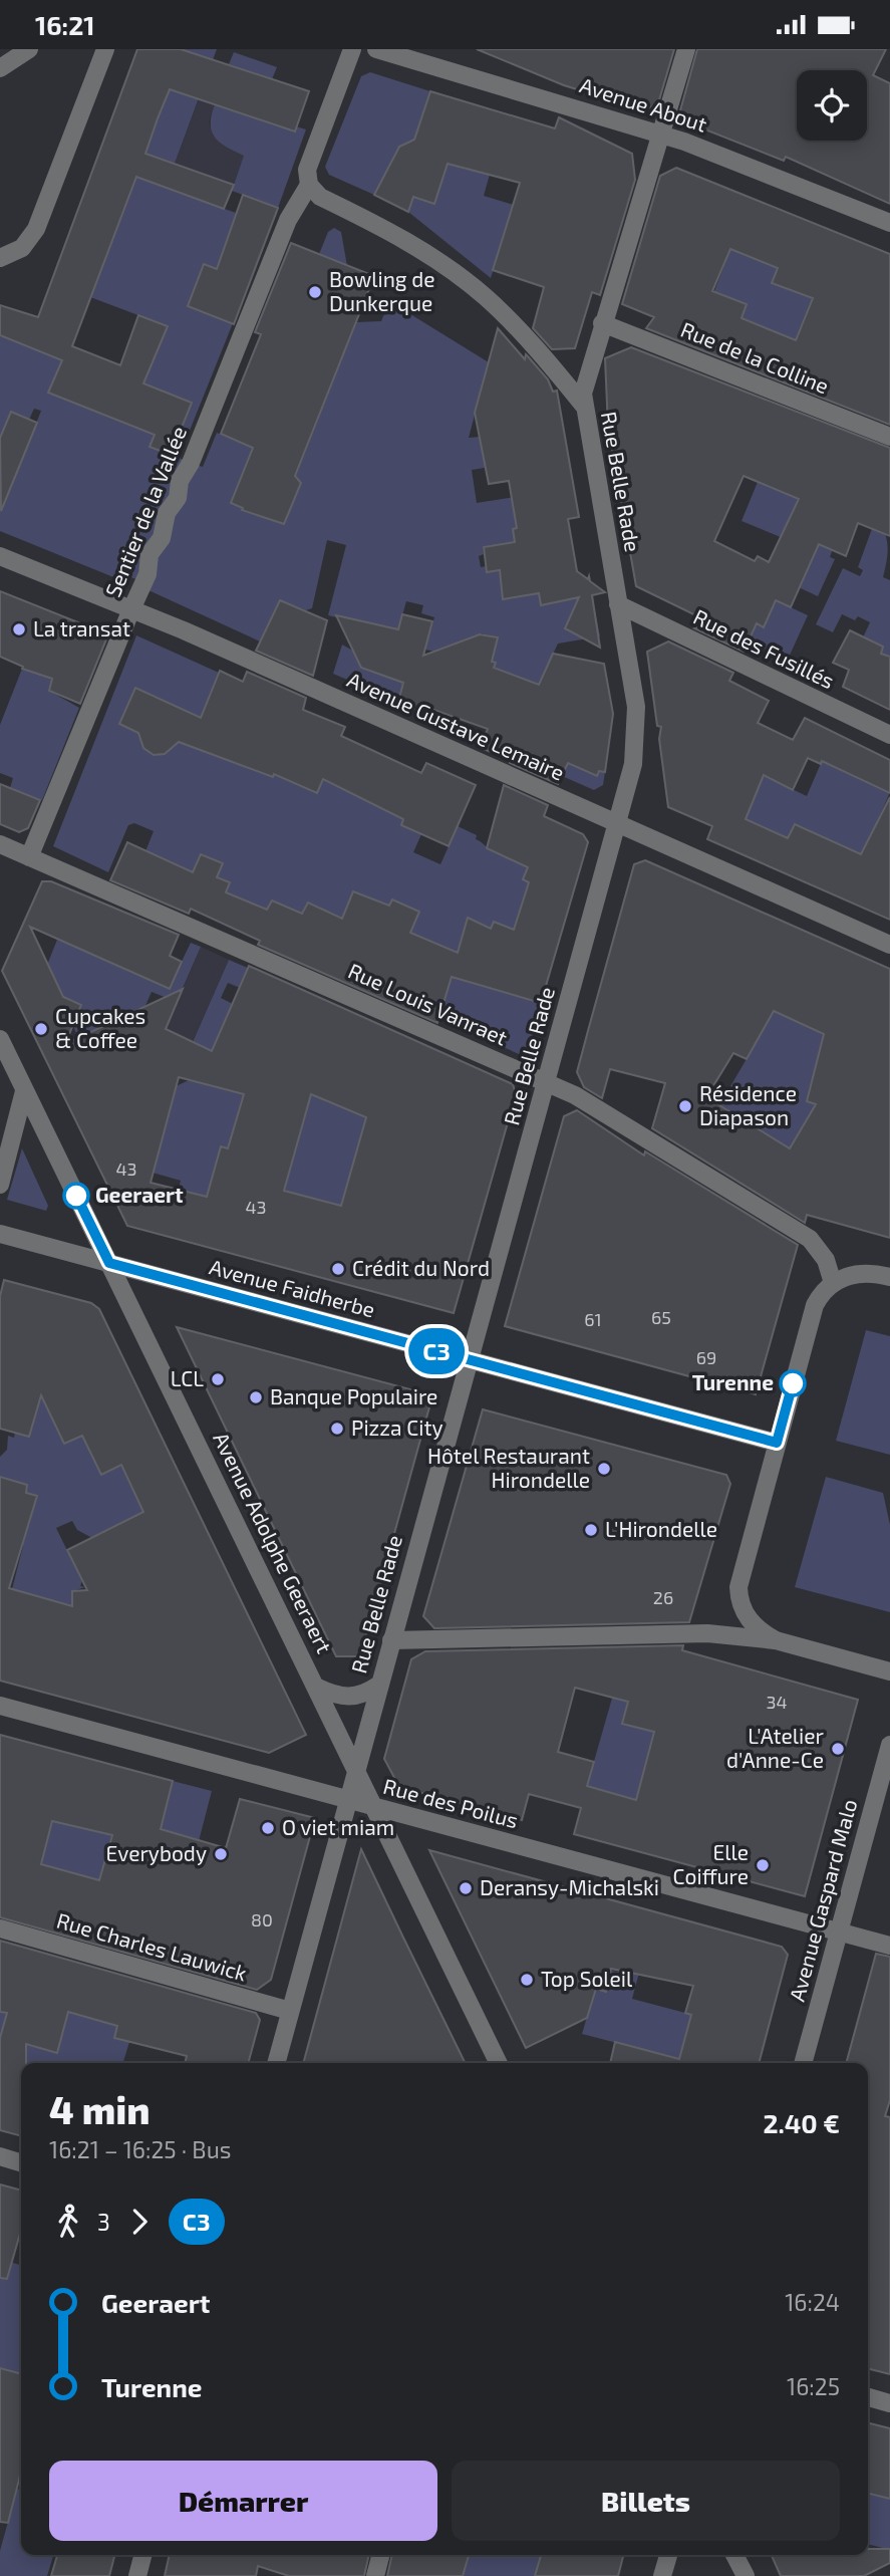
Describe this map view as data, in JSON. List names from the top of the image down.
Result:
{
  "streets": {
    "street": [
      "Avenue About",
      "Rue de la Colline",
      "Rue Belle Rade",
      "Sentier de la Vallée",
      "Rue des Fusillés",
      "Avenue Gustave Lemaire",
      "Rue Louis Vanraet",
      "Avenue Faidherbe",
      "Avenue Adolphe Geeraert",
      "Rue des Poilus",
      "Avenue Gaspard Malo",
      "Rue Charles Lauwick"
    ]
  },
  "crossings": [
    ["Avenue About", "Rue Belle Rade"],
    ["Rue de la Colline", "Rue Belle Rade"],
    ["Rue Belle Rade", "Rue des Fusillés"],
    ["Rue Belle Rade", "Avenue Gustave Lemaire"],
    ["Rue Belle Rade", "Rue Louis Vanraet"],
    ["Rue Belle Rade", "Avenue Faidherbe"],
    ["Rue Belle Rade", "Avenue Adolphe Geeraert"],
    ["Rue Belle Rade", "Rue des Poilus"],
    ["Rue Belle Rade", "Rue Charles Lauwick"],
    ["Sentier de la Vallée", "Avenue Gustave Lemaire"],
    ["Sentier de la Vallée", "Rue Louis Vanraet"],
    ["Avenue Faidherbe", "Avenue Adolphe Geeraert"],
    ["Avenue Adolphe Geeraert", "Rue des Poilus"],
    ["Rue des Poilus", "Avenue Gaspard Malo"]
  ],
  "places": [
    "Bowling de Dunkerque",
    "La transat",
    "Cupcakes & Coffee",
    "Résidence Diapason",
    "Geeraert",
    "Crédit du Nord",
    "LCL",
    "Turenne",
    "Banque Populaire",
    "Pizza City",
    "Hôtel Restaurant Hirondelle",
    "L'Hirondelle",
    "L'Atelier d'Anne-Ce",
    "O viet miam",
    "Everybody",
    "Elle Coiffure",
    "Deransy-Michalski",
    "Top Soleil"
  ],
  "lines": ["bus line C3"],
  "house_numbers": [
    "43",
    "43",
    "65",
    "61",
    "69",
    "26",
    "34",
    "80"
  ],
  "page": {
    "status": "16:21",
    "on_map": "C3",
    "heading": ["4 min", "16:21 – 16:25 · Bus", "2.40 €"],
    "legs": ["3", "C3"],
    "list": [
      {
        "name": "Geeraert",
        "value": "16:24"
      },
      {
        "name": "Turenne",
        "value": "16:25"
      }
    ],
    "buttons": ["Démarrer", "Billets"]
  }
}
